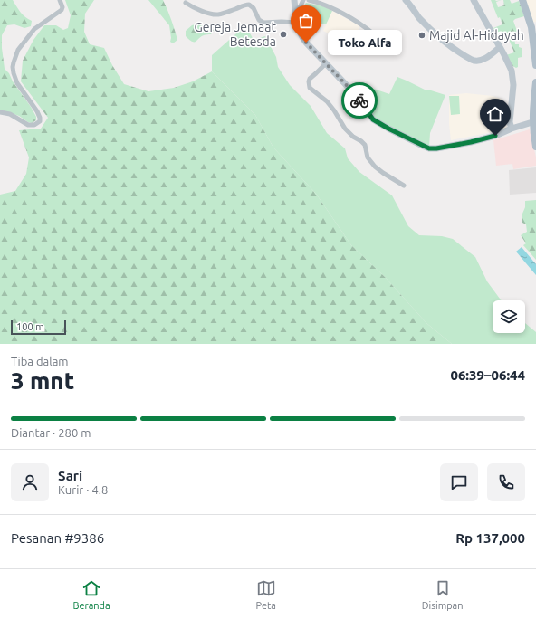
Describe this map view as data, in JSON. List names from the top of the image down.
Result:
{
  "places": ["Gereja Jemaat Betesda", "Majid Al-Hidayah", "Toko Alfa"],
  "scale_bar": "100 m",
  "page": {
    "bubble": "Toko Alfa",
    "scale": "100 m",
    "heading": ["3 mnt", "Tiba dalam", "06:39–06:44"],
    "panel": [
      "Sari",
      "Kurir · 4.8",
      "Pesanan #9386",
      "Rp 137,000"
    ],
    "bar": "Diantar · 280 m",
    "tabs": ["Beranda", "Peta", "Disimpan"]
  }
}
